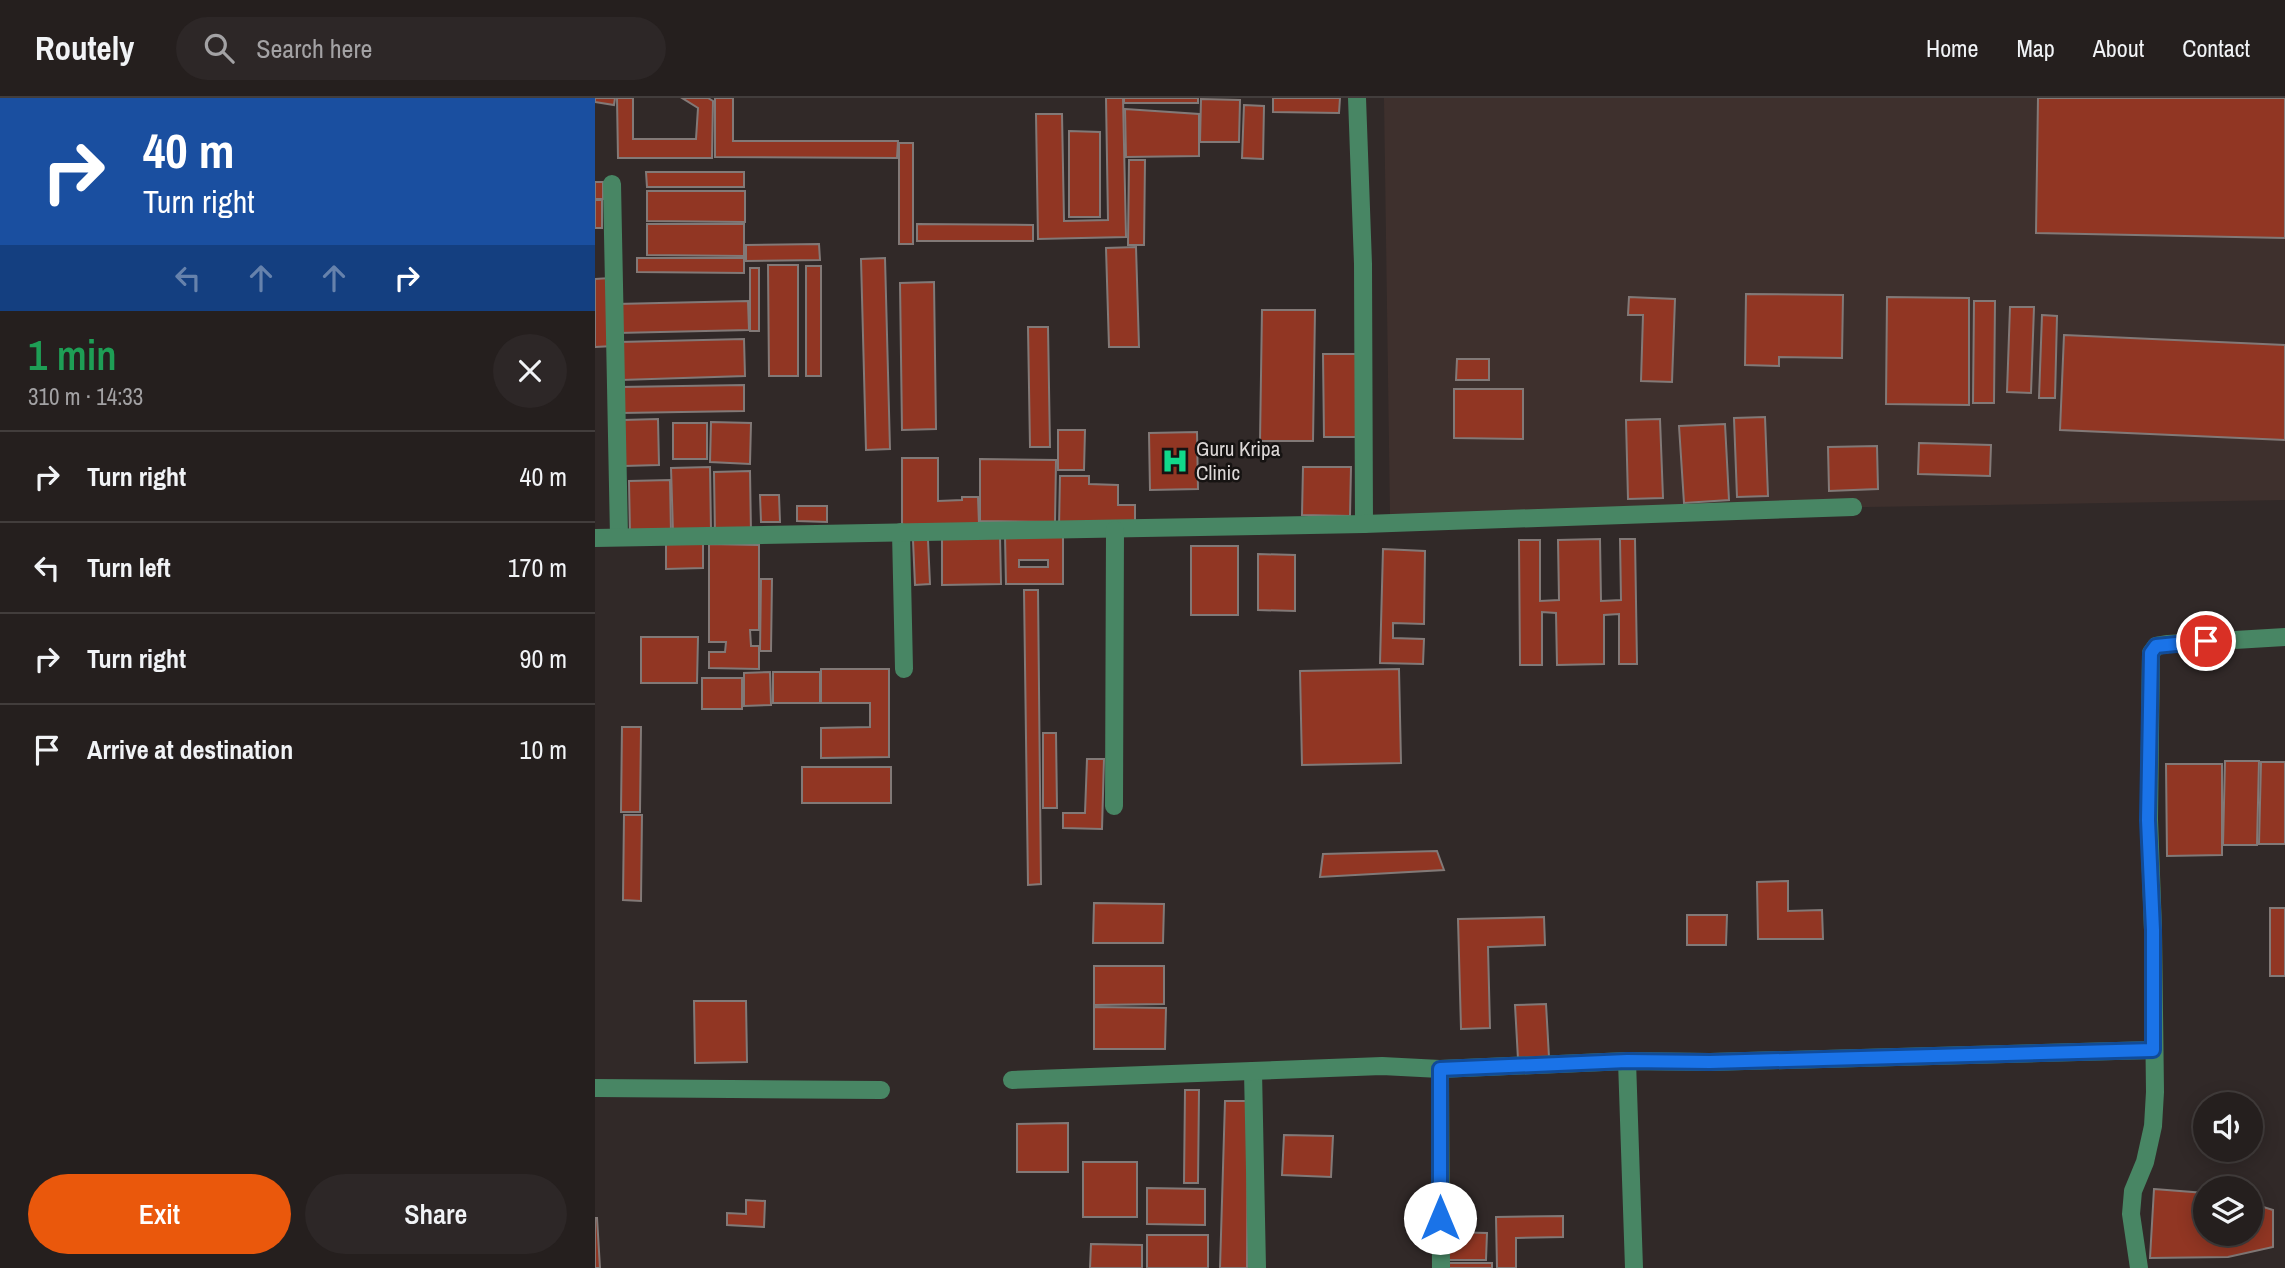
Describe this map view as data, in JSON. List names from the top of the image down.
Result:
{
  "places": {
    "hospital": ["Guru Kripa Clinic"]
  },
  "page": {
    "header": "Routely",
    "search": "Search here",
    "nav": [
      "Home",
      "Map",
      "About",
      "Contact"
    ],
    "turn": ["40 m", "Turn right"],
    "heading": ["1 min", "310 m · 14:33"],
    "list": [
      {
        "name": "Turn right",
        "value": "40 m"
      },
      {
        "name": "Turn left",
        "value": "170 m"
      },
      {
        "name": "Turn right",
        "value": "90 m"
      },
      {
        "name": "Arrive at destination",
        "value": "10 m"
      }
    ],
    "buttons": ["Exit", "Share"]
  }
}
